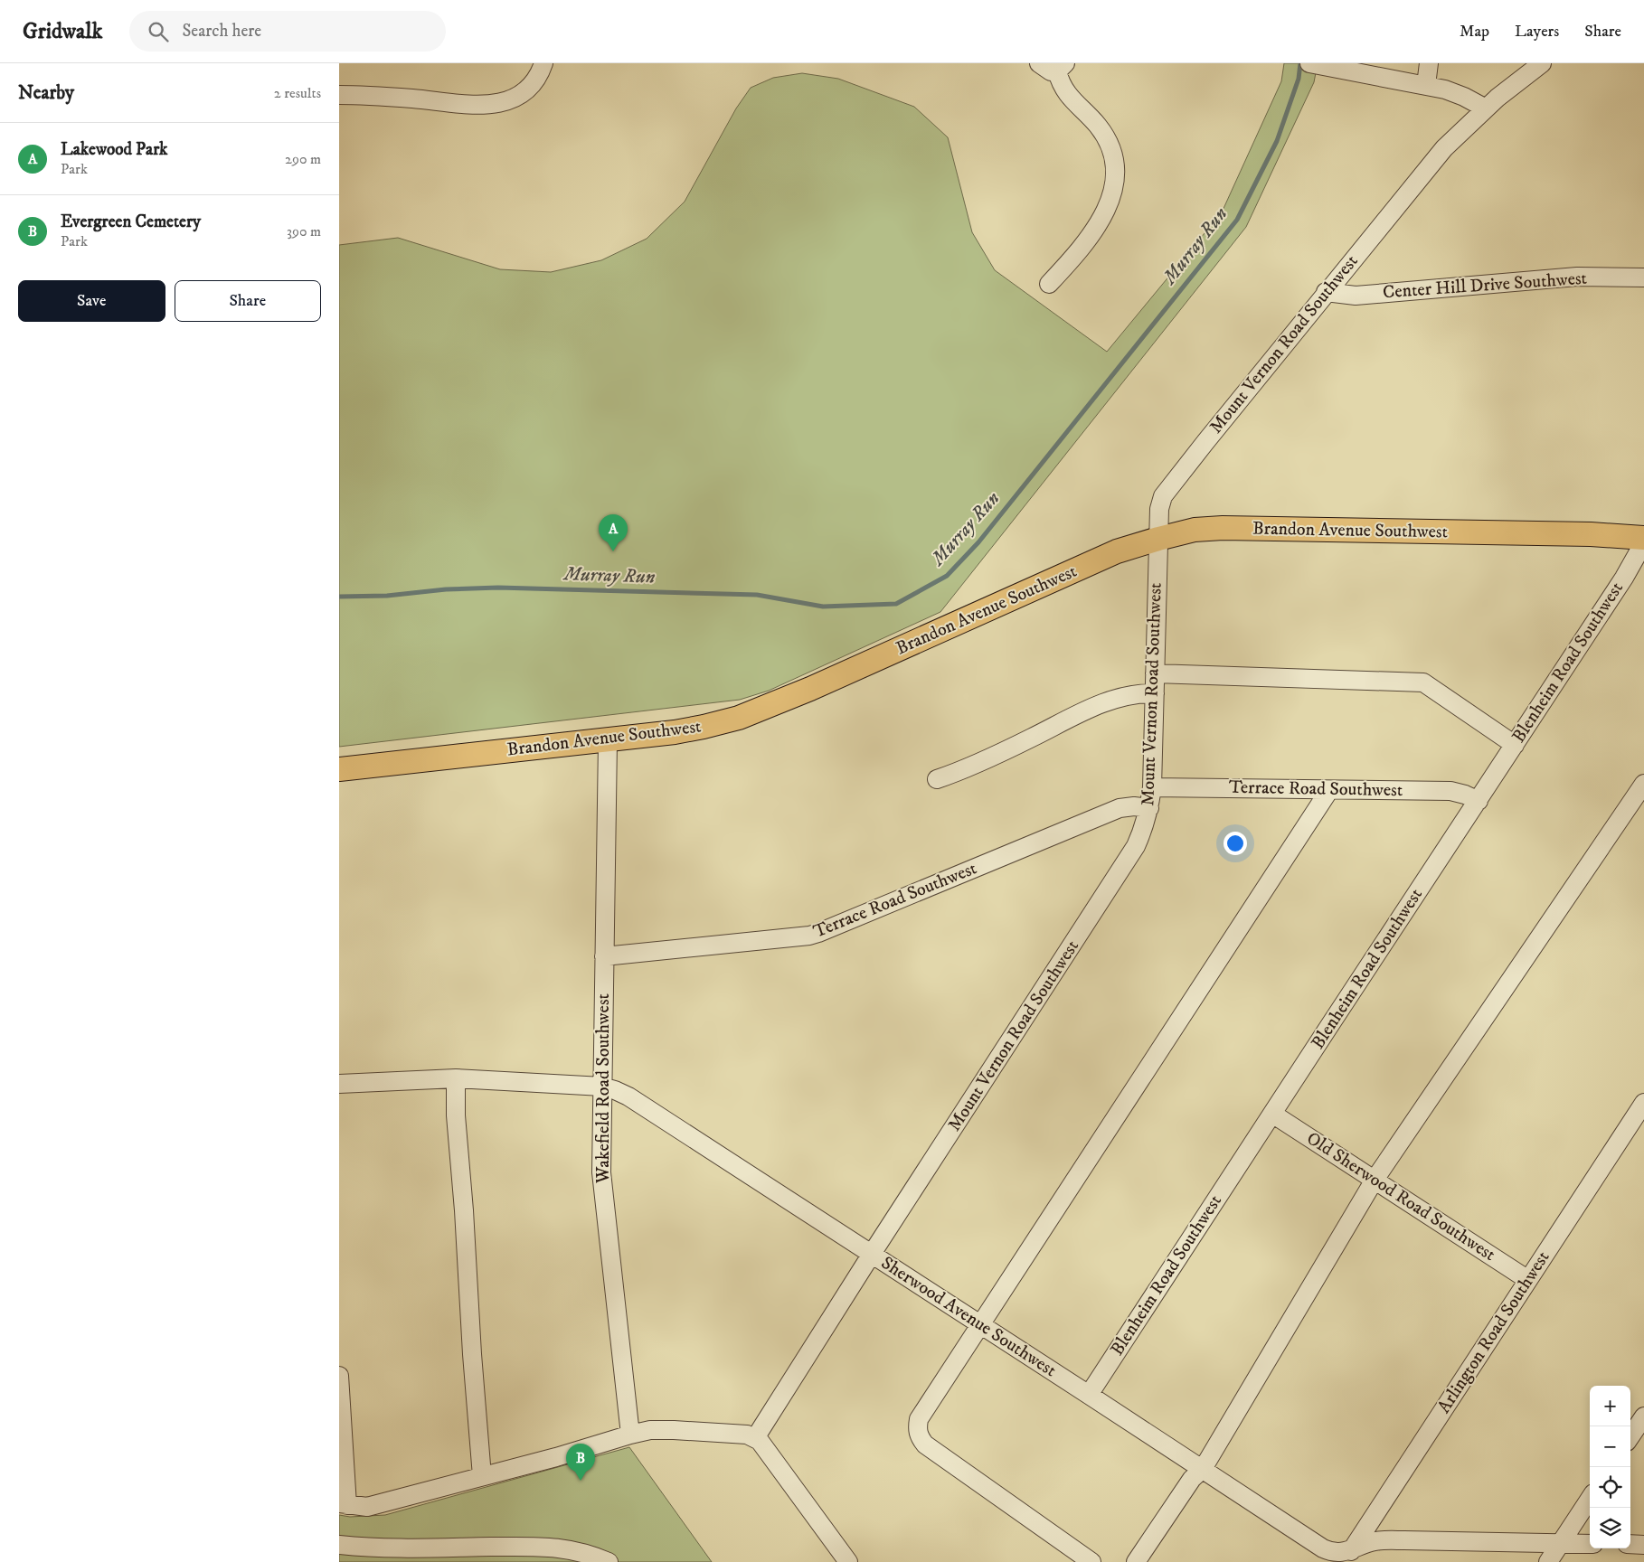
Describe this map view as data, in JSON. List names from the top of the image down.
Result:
{
  "streets": {
    "main road": ["Brandon Avenue Southwest"],
    "street": [
      "Center Hill Drive Southwest",
      "Mount Vernon Road Southwest",
      "Blenheim Road Southwest",
      "Terrace Road Southwest",
      "Wakefield Road Southwest",
      "Old Sherwood Road Southwest",
      "Sherwood Avenue Southwest",
      "Arlington Road Southwest"
    ]
  },
  "crossings": [
    ["Center Hill Drive Southwest", "Mount Vernon Road Southwest"],
    ["Mount Vernon Road Southwest", "Brandon Avenue Southwest"],
    ["Mount Vernon Road Southwest", "Terrace Road Southwest"],
    ["Mount Vernon Road Southwest", "Sherwood Avenue Southwest"],
    ["Brandon Avenue Southwest", "Wakefield Road Southwest"],
    ["Blenheim Road Southwest", "Terrace Road Southwest"],
    ["Blenheim Road Southwest", "Old Sherwood Road Southwest"],
    ["Blenheim Road Southwest", "Sherwood Avenue Southwest"],
    ["Terrace Road Southwest", "Wakefield Road Southwest"],
    ["Wakefield Road Southwest", "Sherwood Avenue Southwest"],
    ["Old Sherwood Road Southwest", "Arlington Road Southwest"],
    ["Sherwood Avenue Southwest", "Arlington Road Southwest"]
  ],
  "water": ["Murray Run"],
  "page": {
    "header": "Gridwalk",
    "search": "Search here",
    "nav": ["Map", "Layers", "Share"],
    "heading": ["Nearby", "2 results"],
    "list": [
      {
        "mark": "A",
        "name": "Lakewood Park",
        "note": "Park",
        "value": "290 m"
      },
      {
        "mark": "B",
        "name": "Evergreen Cemetery",
        "note": "Park",
        "value": "390 m"
      }
    ],
    "buttons": ["Save", "Share"],
    "pins": ["A", "B"],
    "map_buttons": ["+", "−"]
  }
}
